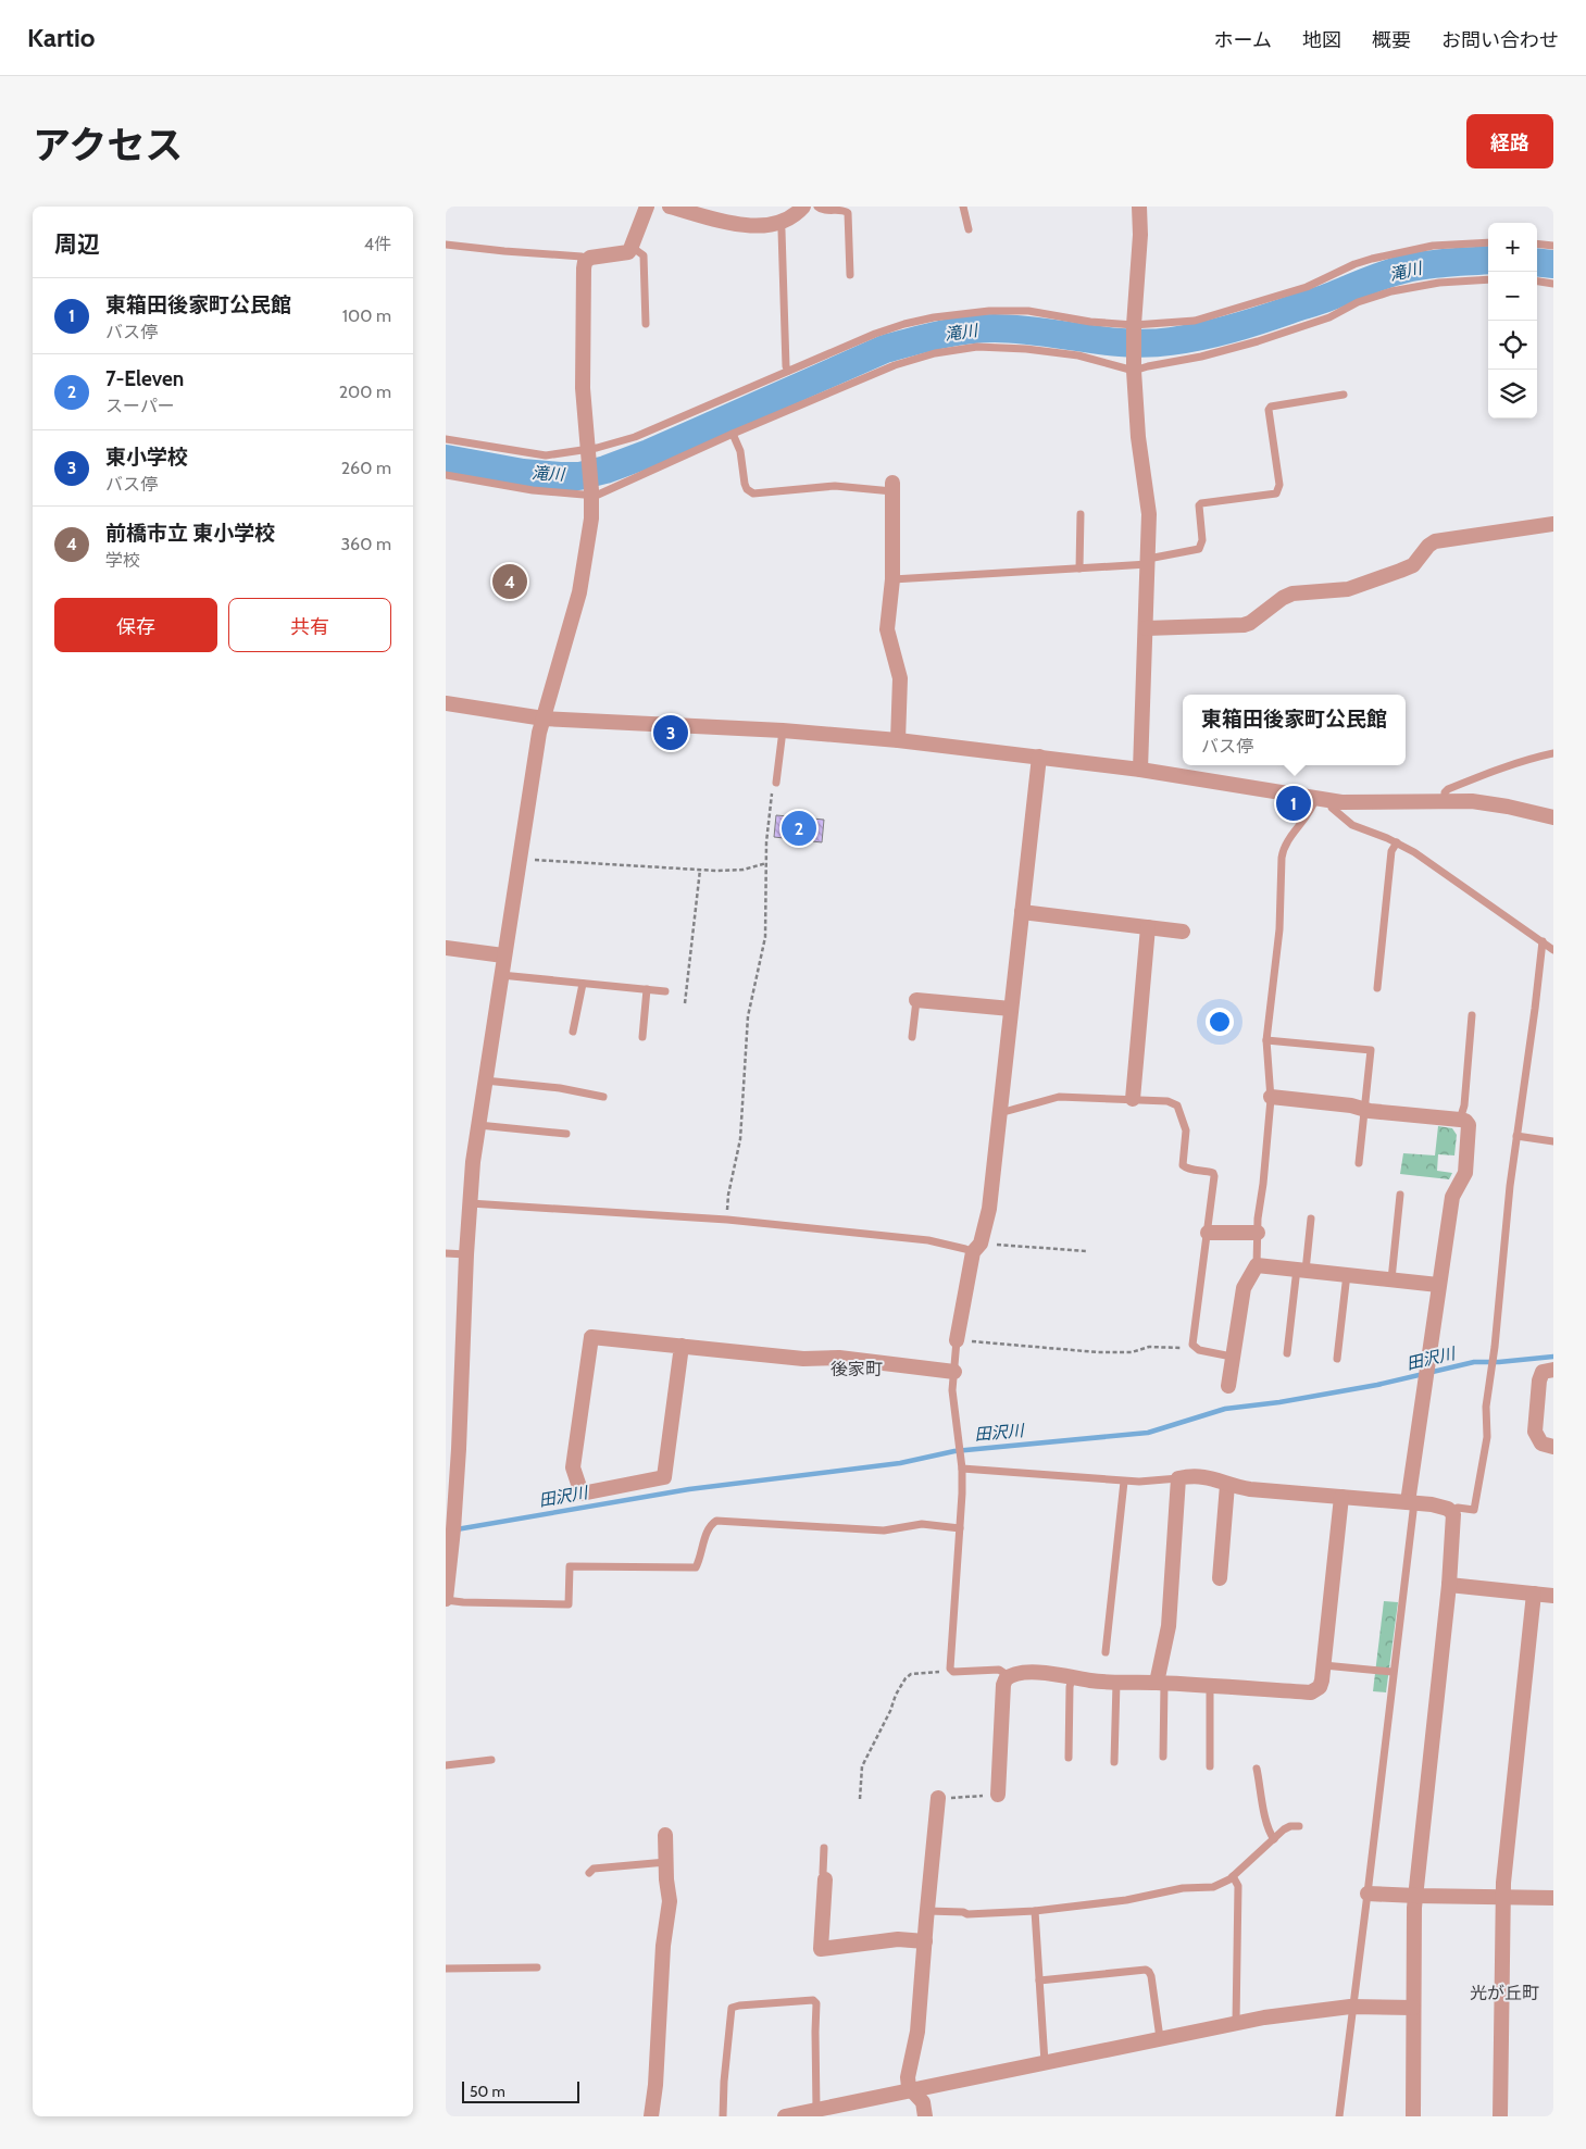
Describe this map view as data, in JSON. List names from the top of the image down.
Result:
{
  "districts": ["後家町", "光が丘町"],
  "water": ["滝川", "田沢川"],
  "scale_bar": "50 m",
  "page": {
    "header": "Kartio",
    "nav": [
      "ホーム",
      "地図",
      "概要",
      "お問い合わせ"
    ],
    "title": "アクセス",
    "buttons": [
      "経路",
      ["保存", "共有"]
    ],
    "heading": ["周辺", "4件"],
    "map_buttons": ["+", "−"],
    "list": [
      {
        "mark": "1",
        "name": "東箱田後家町公民館",
        "note": "バス停",
        "value": "100 m"
      },
      {
        "mark": "2",
        "name": "7-Eleven",
        "note": "スーパー",
        "value": "200 m"
      },
      {
        "mark": "3",
        "name": "東小学校",
        "note": "バス停",
        "value": "260 m"
      },
      {
        "mark": "4",
        "name": "前橋市立 東小学校",
        "note": "学校",
        "value": "360 m"
      }
    ],
    "pins": [
      "4",
      "3",
      "1",
      "2"
    ],
    "popup": ["東箱田後家町公民館", "バス停"],
    "scale": "50 m"
  }
}
